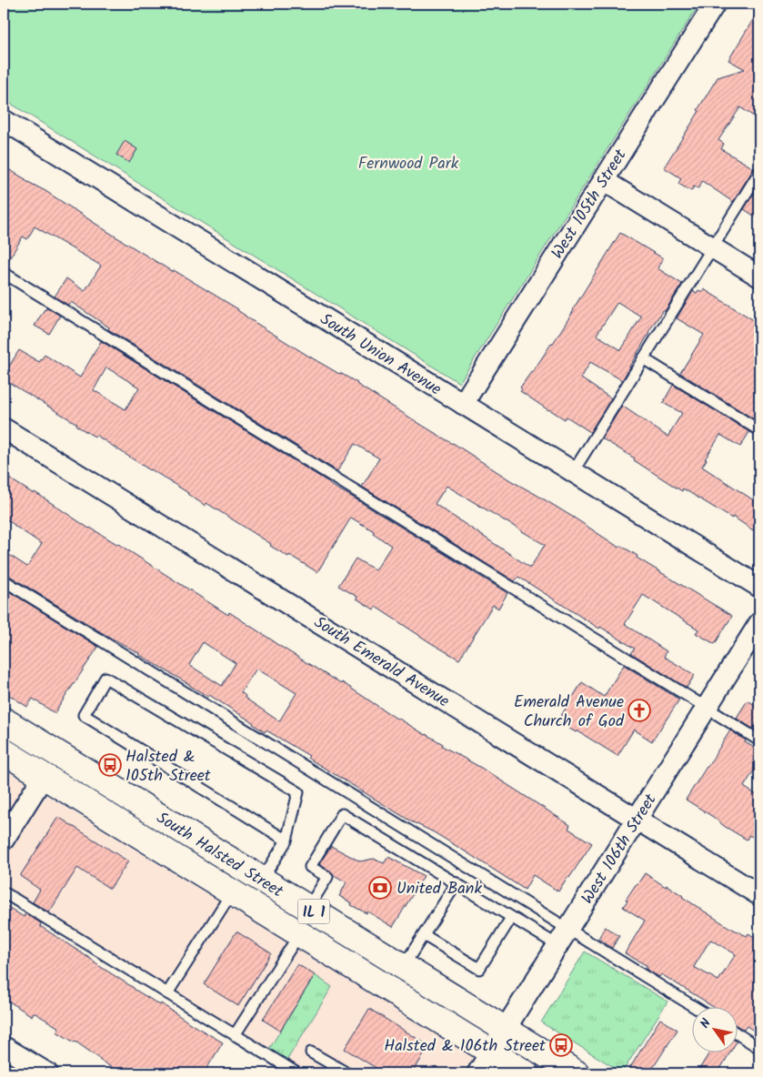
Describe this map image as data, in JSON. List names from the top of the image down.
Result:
{
  "streets": {
    "main road": ["South Halsted Street", "IL 1"],
    "street": [
      "West 105th Street",
      "South Union Avenue",
      "South Emerald Avenue",
      "West 106th Street"
    ]
  },
  "crossings": [
    ["West 105th Street", "South Union Avenue"],
    ["South Emerald Avenue", "West 106th Street"],
    ["West 106th Street", "South Halsted Street"]
  ],
  "parks": ["Fernwood Park"],
  "places": {
    "church": ["Emerald Avenue Church of God"],
    "bus stop": ["Halsted & 105th Street", "Halsted & 106th Street"],
    "bank": ["United Bank"]
  },
  "north": "top left"
}
